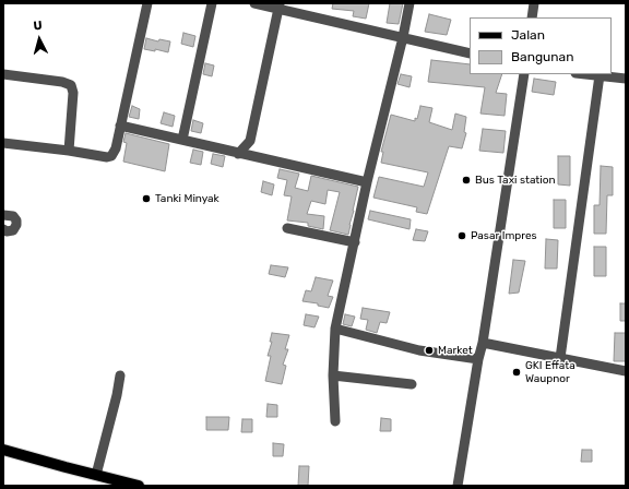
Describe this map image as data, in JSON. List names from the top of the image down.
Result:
{
  "places": [
    "Bus Taxi station",
    "Tanki Minyak",
    "Pasar Impres",
    "Market",
    "GKI Effata Waupnor"
  ],
  "legend": ["Jalan", "Bangunan"],
  "north": "top"
}
